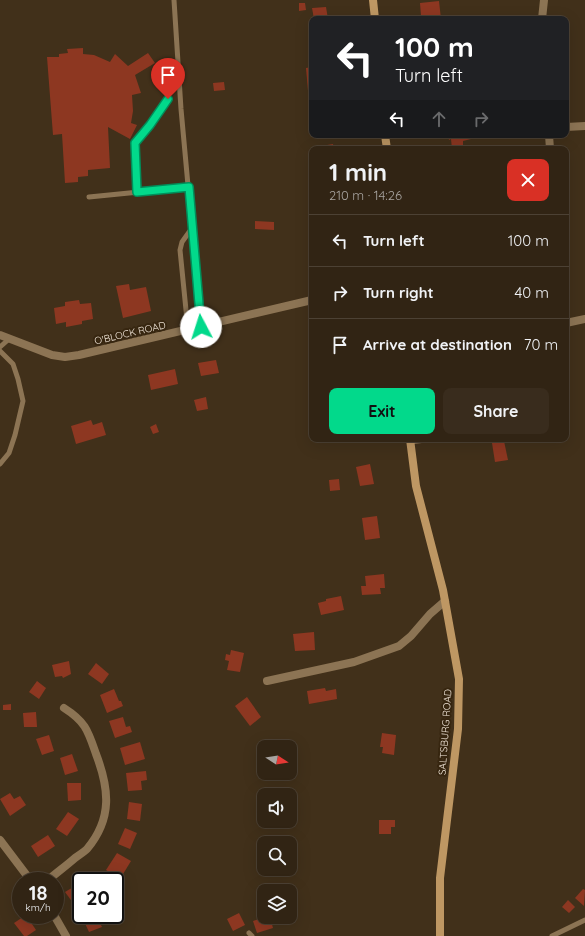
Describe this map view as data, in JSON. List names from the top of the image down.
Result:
{
  "streets": {
    "main road": ["SALTSBURG ROAD"],
    "street": ["O'BLOCK ROAD"]
  },
  "north": "right",
  "page": {
    "turn": ["100 m", "Turn left"],
    "heading": ["1 min", "210 m · 14:26"],
    "list": [
      {
        "name": "Turn left",
        "value": "100 m"
      },
      {
        "name": "Turn right",
        "value": "40 m"
      },
      {
        "name": "Arrive at destination",
        "value": "70 m"
      }
    ],
    "buttons": ["Exit", "Share"],
    "speed": "18 km/h",
    "limit": "20"
  }
}
